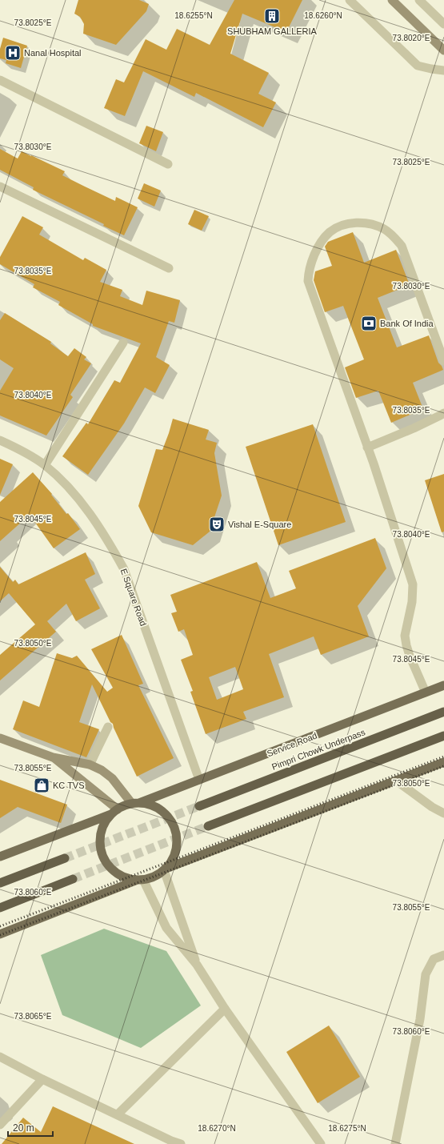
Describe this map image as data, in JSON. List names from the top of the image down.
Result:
{
  "streets": {
    "highway": ["Pimpri Chowk Underpass"],
    "main road": ["Service Road"],
    "street": ["E Square Road"]
  },
  "crossings": [
    ["E Square Road", "Service Road"]
  ],
  "places": {
    "building": ["SHUBHAM GALLERIA"],
    "hospital": ["Nanal Hospital"],
    "bank": ["Bank Of India"],
    "theatre": ["Vishal E-Square"],
    "shop": ["KC TVS"]
  },
  "scale_bar": "20 m",
  "coordinates": [
    "18.6255°N",
    "18.6260°N",
    "73.8025°E",
    "73.8020°E",
    "73.8030°E",
    "73.8035°E",
    "73.8040°E",
    "73.8045°E",
    "73.8050°E",
    "73.8055°E",
    "73.8060°E",
    "73.8065°E",
    "18.6270°N",
    "18.6275°N"
  ]
}
